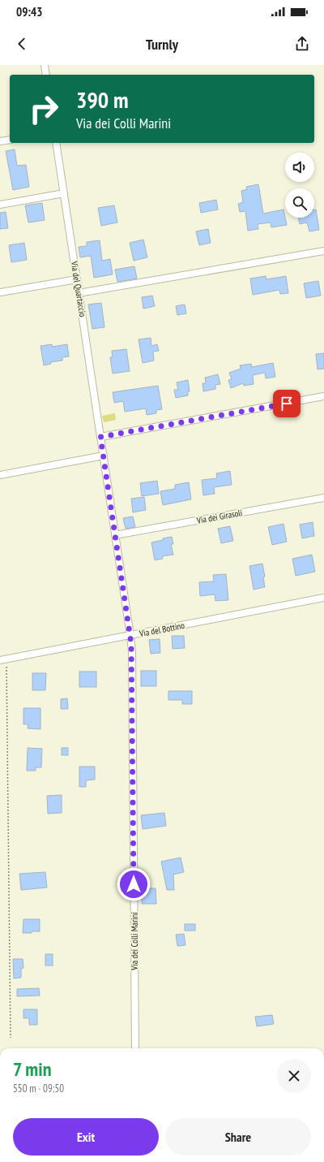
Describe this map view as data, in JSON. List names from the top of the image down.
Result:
{
  "streets": {
    "street": [
      "Via del Quartaccio",
      "Via dei Girasoli",
      "Via del Bottino",
      "Via dei Colli Marini"
    ]
  },
  "crossings": [
    ["Via del Quartaccio", "Via dei Colli Marini"],
    ["Via dei Girasoli", "Via dei Colli Marini"],
    ["Via del Bottino", "Via dei Colli Marini"]
  ],
  "page": {
    "status": "09:43",
    "header": "Turnly",
    "turn": ["390 m", "Via dei Colli Marini"],
    "heading": ["7 min", "550 m · 09:50"],
    "buttons": ["Exit", "Share"]
  }
}
